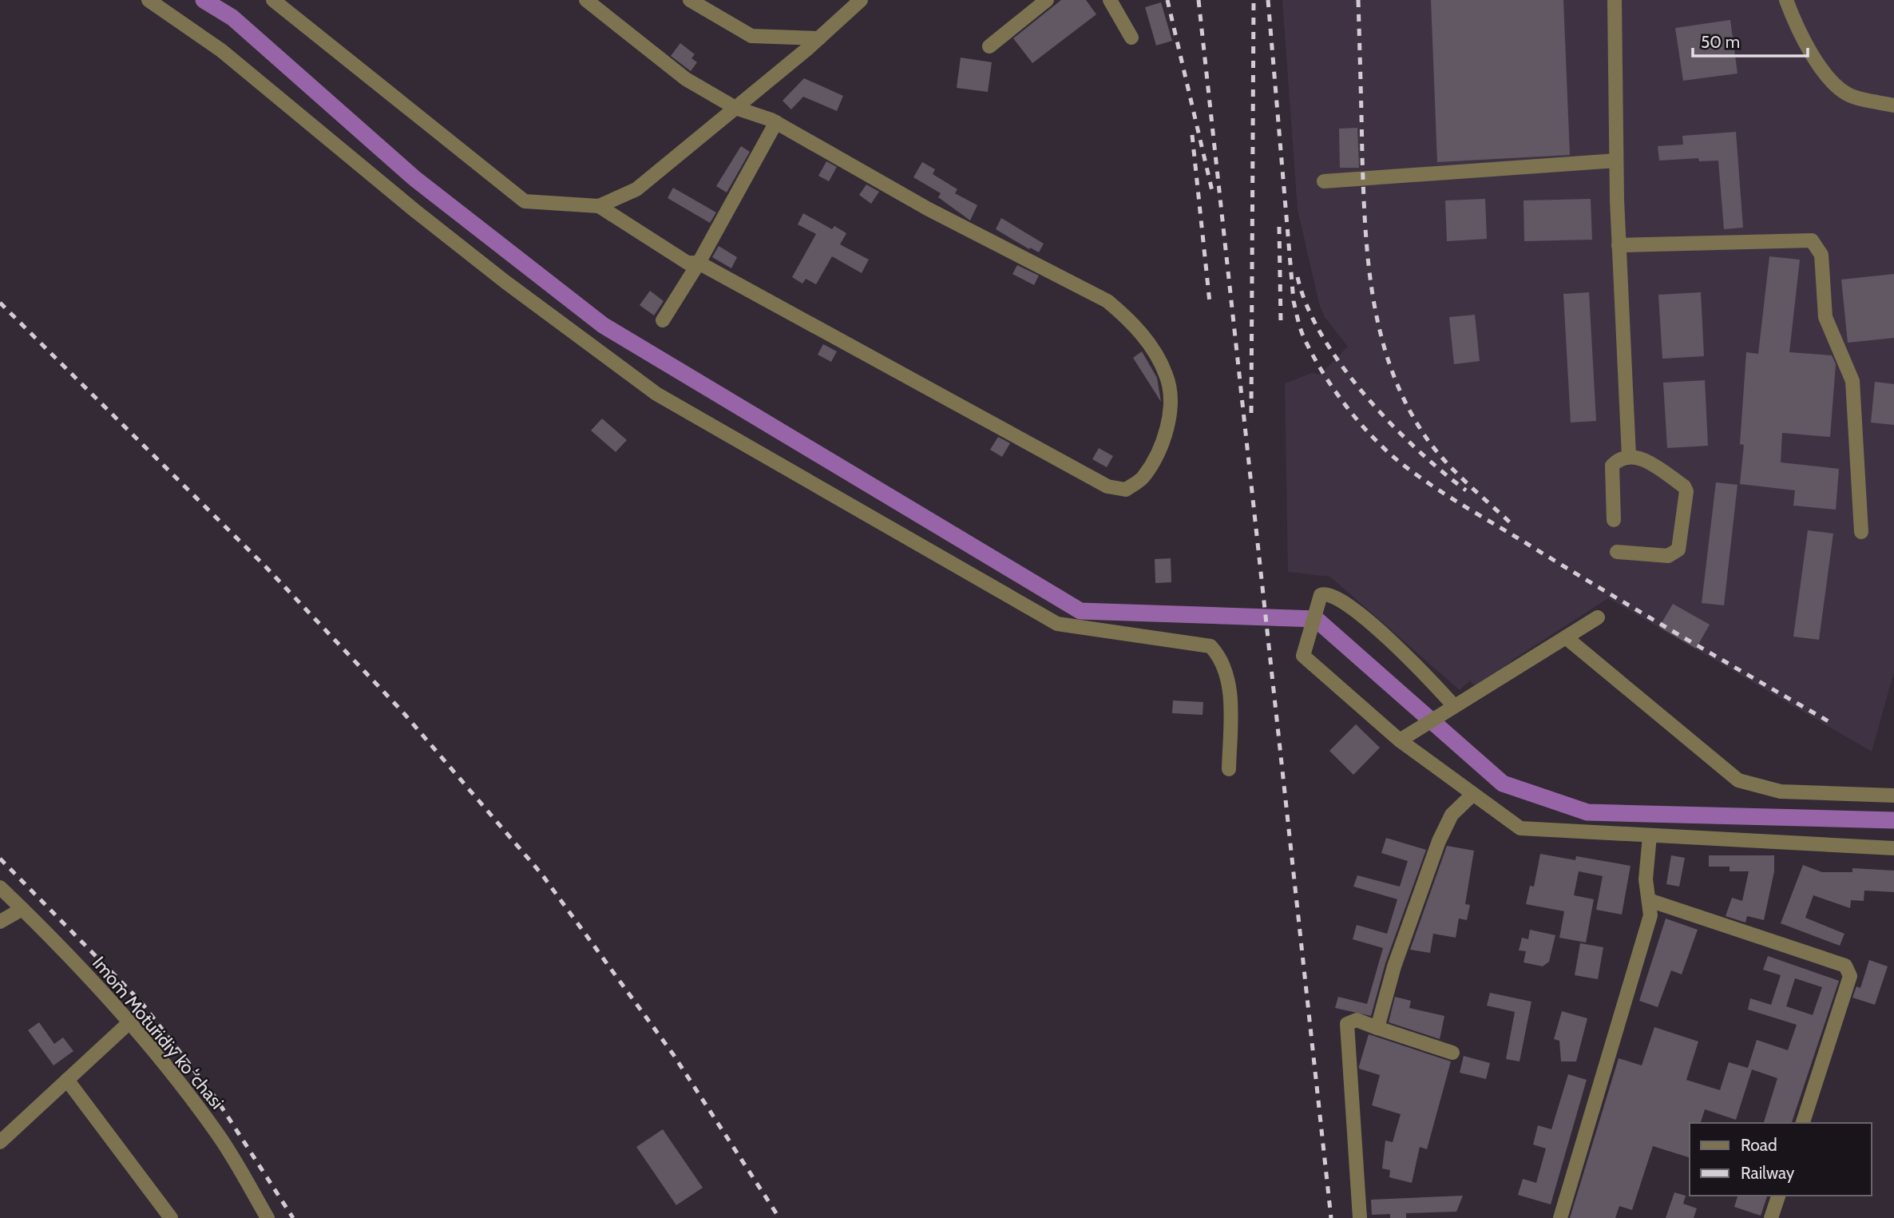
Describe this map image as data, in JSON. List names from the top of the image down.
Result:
{
  "streets": {
    "street": ["Imom Moturidiy koʻchasi"]
  },
  "legend": ["Road", "Railway"],
  "scale_bar": "50 m"
}
